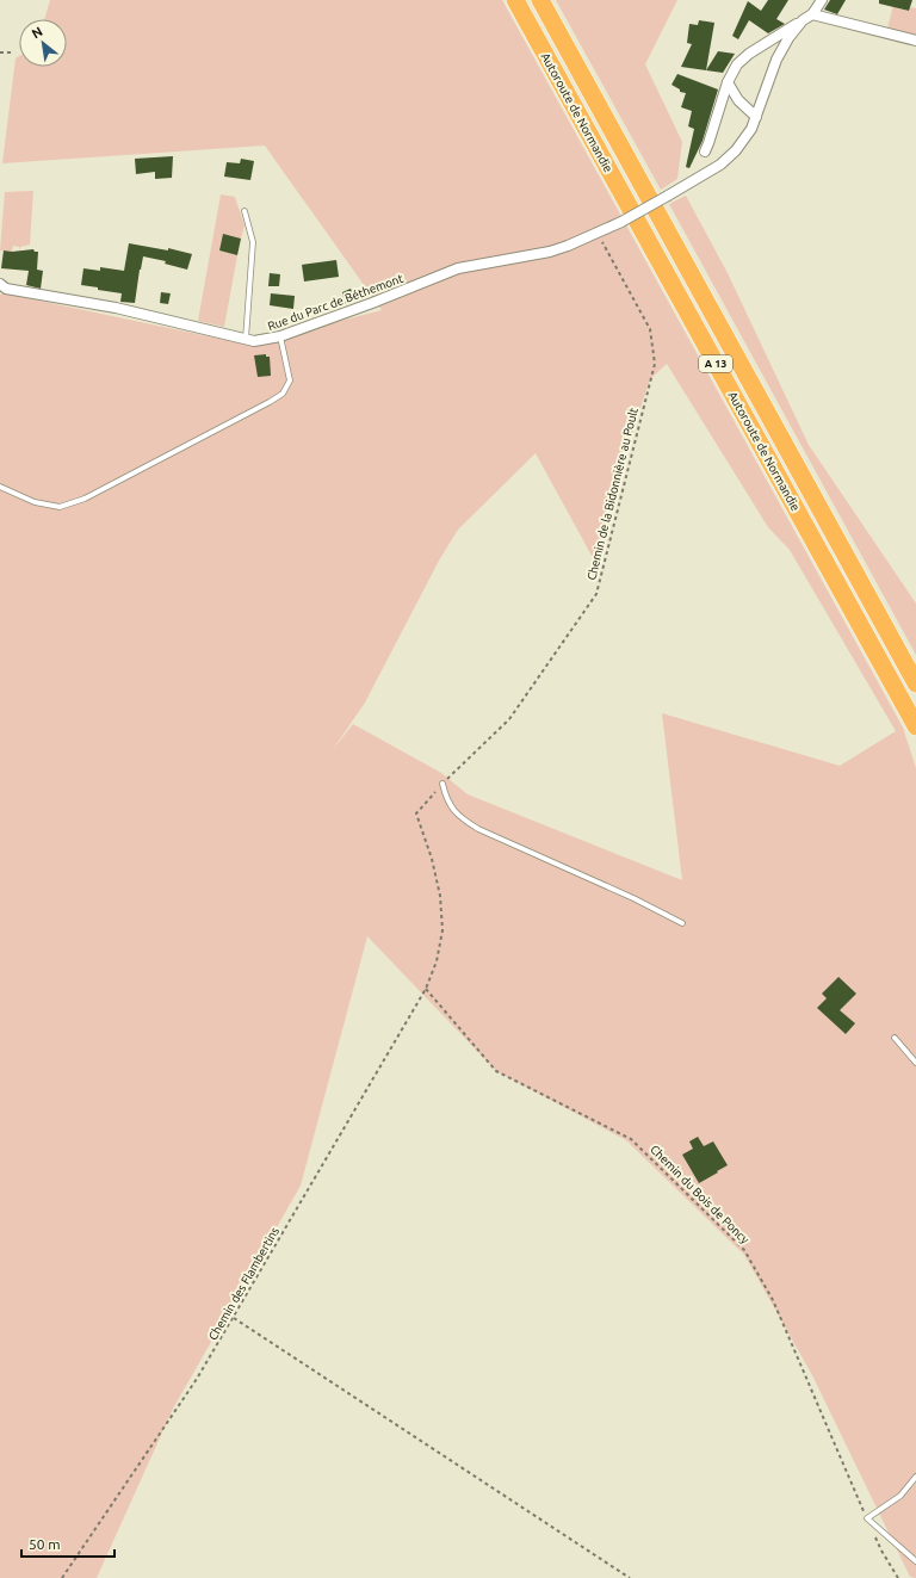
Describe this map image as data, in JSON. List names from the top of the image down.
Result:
{
  "streets": {
    "highway": ["Autoroute de Normandie", "A 13"],
    "street": ["Rue du Parc de Béthemont"],
    "path": ["Chemin de la Bidonnière au Poult", "Chemin du Bois de Poncy", "Chemin des Flambertins"]
  },
  "crossings": [
    ["Rue du Parc de Béthemont", "Chemin de la Bidonnière au Poult"],
    ["Chemin de la Bidonnière au Poult", "Chemin du Bois de Poncy"],
    ["Chemin de la Bidonnière au Poult", "Chemin des Flambertins"],
    ["Chemin du Bois de Poncy", "Chemin des Flambertins"]
  ],
  "scale_bar": "50 m",
  "north": "top left"
}
